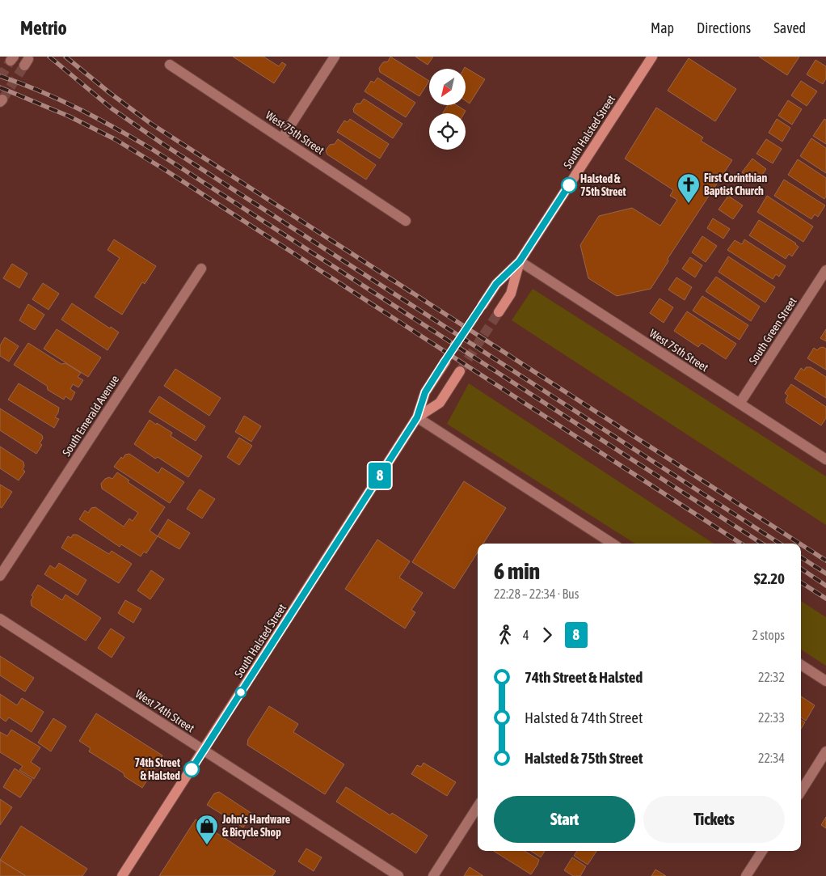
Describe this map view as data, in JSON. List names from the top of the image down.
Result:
{
  "streets": {
    "main road": ["South Halsted Street"],
    "street": [
      "West 75th Street",
      "South Green Street",
      "South Emerald Avenue",
      "West 74th Street"
    ]
  },
  "crossings": [
    ["South Halsted Street", "West 75th Street"],
    ["South Halsted Street", "West 74th Street"],
    ["West 75th Street", "South Green Street"]
  ],
  "places": {
    "other": ["Halsted & 75th Street", "74th Street & Halsted"],
    "church": ["First Corinthian Baptist Church"],
    "shop": ["John's Hardware & Bicycle Shop"]
  },
  "lines": ["bus line 8"],
  "north": "bottom left",
  "page": {
    "header": "Metrio",
    "nav": ["Map", "Directions", "Saved"],
    "on_map": "8",
    "heading": ["6 min", "22:28 – 22:34 · Bus", "$2.20"],
    "legs": ["4", "8", "2 stops"],
    "list": [
      {
        "name": "74th Street & Halsted",
        "value": "22:32"
      },
      {
        "name": "Halsted & 74th Street",
        "value": "22:33"
      },
      {
        "name": "Halsted & 75th Street",
        "value": "22:34"
      }
    ],
    "buttons": ["Start", "Tickets"]
  }
}
